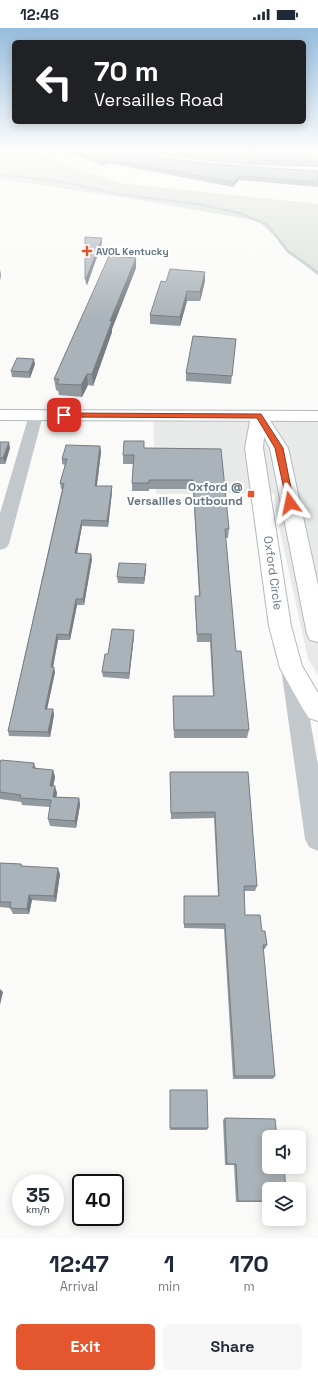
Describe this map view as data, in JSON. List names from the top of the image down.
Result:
{
  "streets": {
    "street": ["Oxford Circle"]
  },
  "places": {
    "health": ["AVOL Kentucky"],
    "transit": ["Oxford @ Versailles Outbound"]
  },
  "page": {
    "status": "12:46",
    "turn": ["70 m", "Versailles Road"],
    "speed": "35 km/h",
    "limit": "40",
    "eta": [
      "12:47",
      "Arrival",
      "1",
      "min",
      "170",
      "m"
    ],
    "buttons": ["Exit", "Share"]
  }
}
